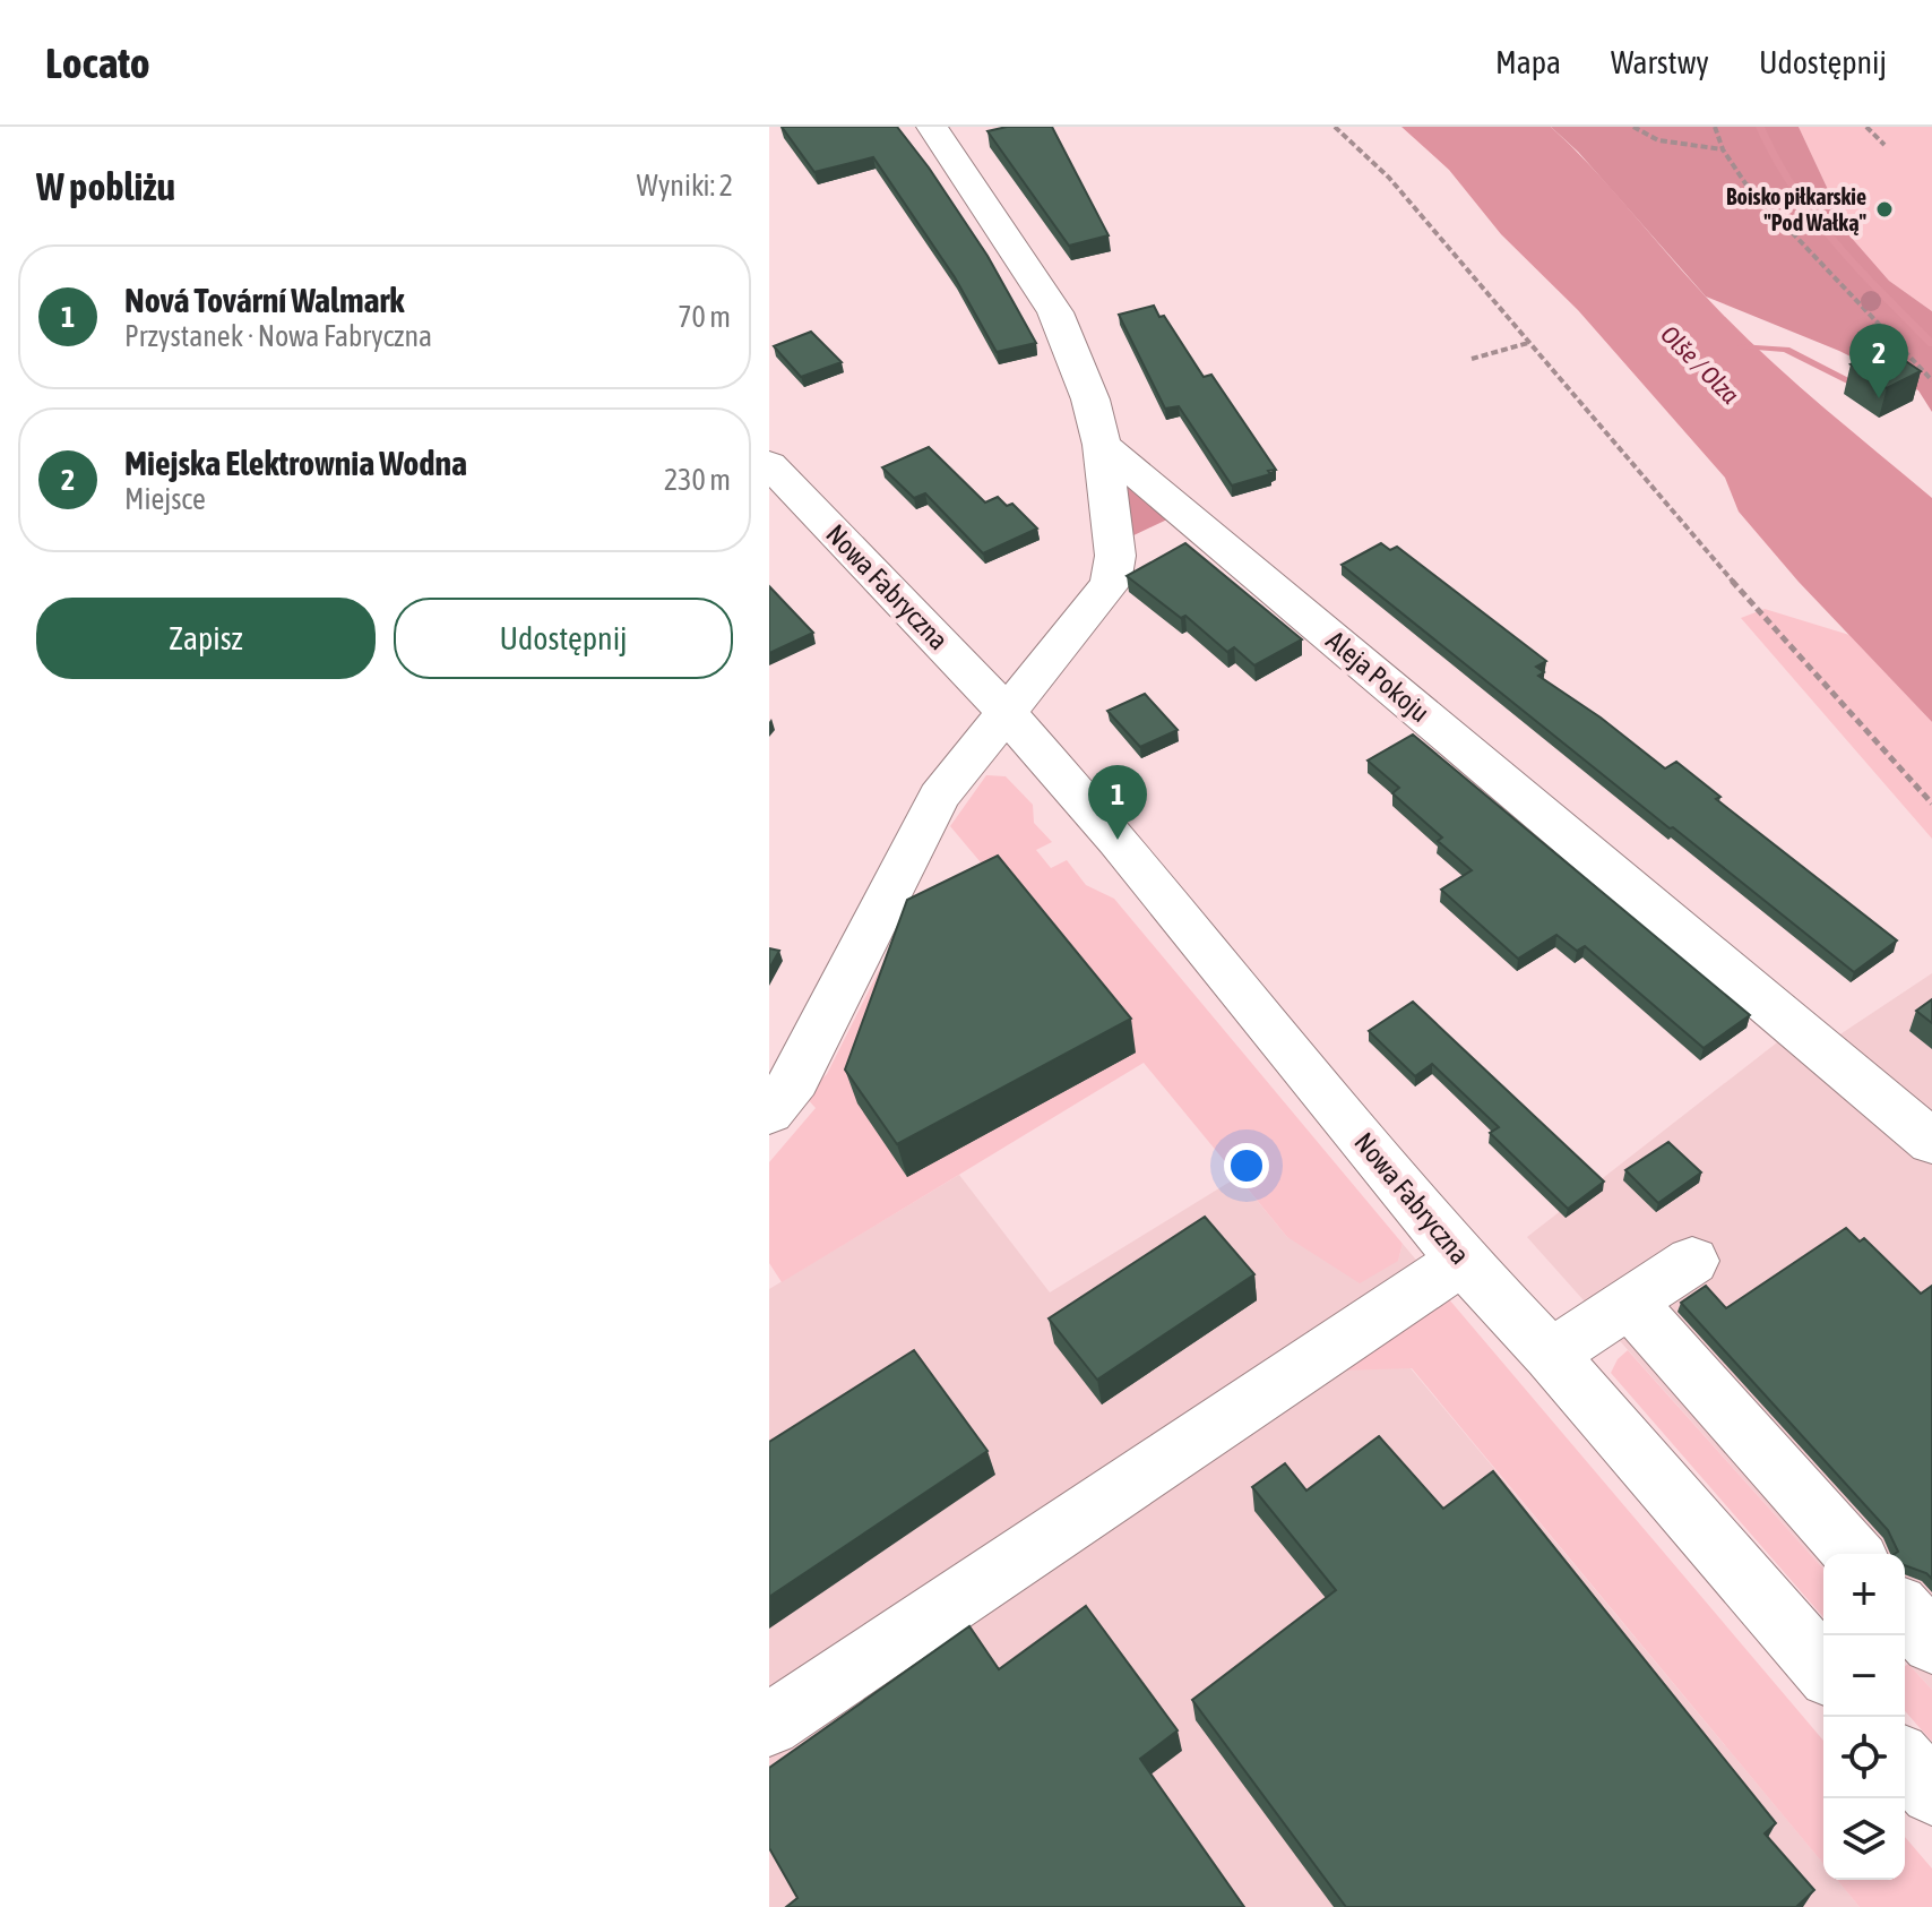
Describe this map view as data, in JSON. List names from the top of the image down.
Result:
{
  "streets": {
    "street": ["Nowa Fabryczna", "Aleja Pokoju"]
  },
  "water": ["Olše / Olza"],
  "places": ["Boisko piłkarskie \"Pod Wałką\""],
  "page": {
    "header": "Locato",
    "nav": ["Mapa", "Warstwy", "Udostępnij"],
    "heading": ["W pobliżu", "Wyniki: 2"],
    "list": [
      {
        "mark": "1",
        "name": "Nová Tovární Walmark",
        "note": "Przystanek · Nowa Fabryczna",
        "value": "70 m"
      },
      {
        "mark": "2",
        "name": "Miejska Elektrownia Wodna",
        "note": "Miejsce",
        "value": "230 m"
      }
    ],
    "pins": ["2", "1"],
    "buttons": ["Zapisz", "Udostępnij"],
    "map_buttons": ["+", "−"]
  }
}
